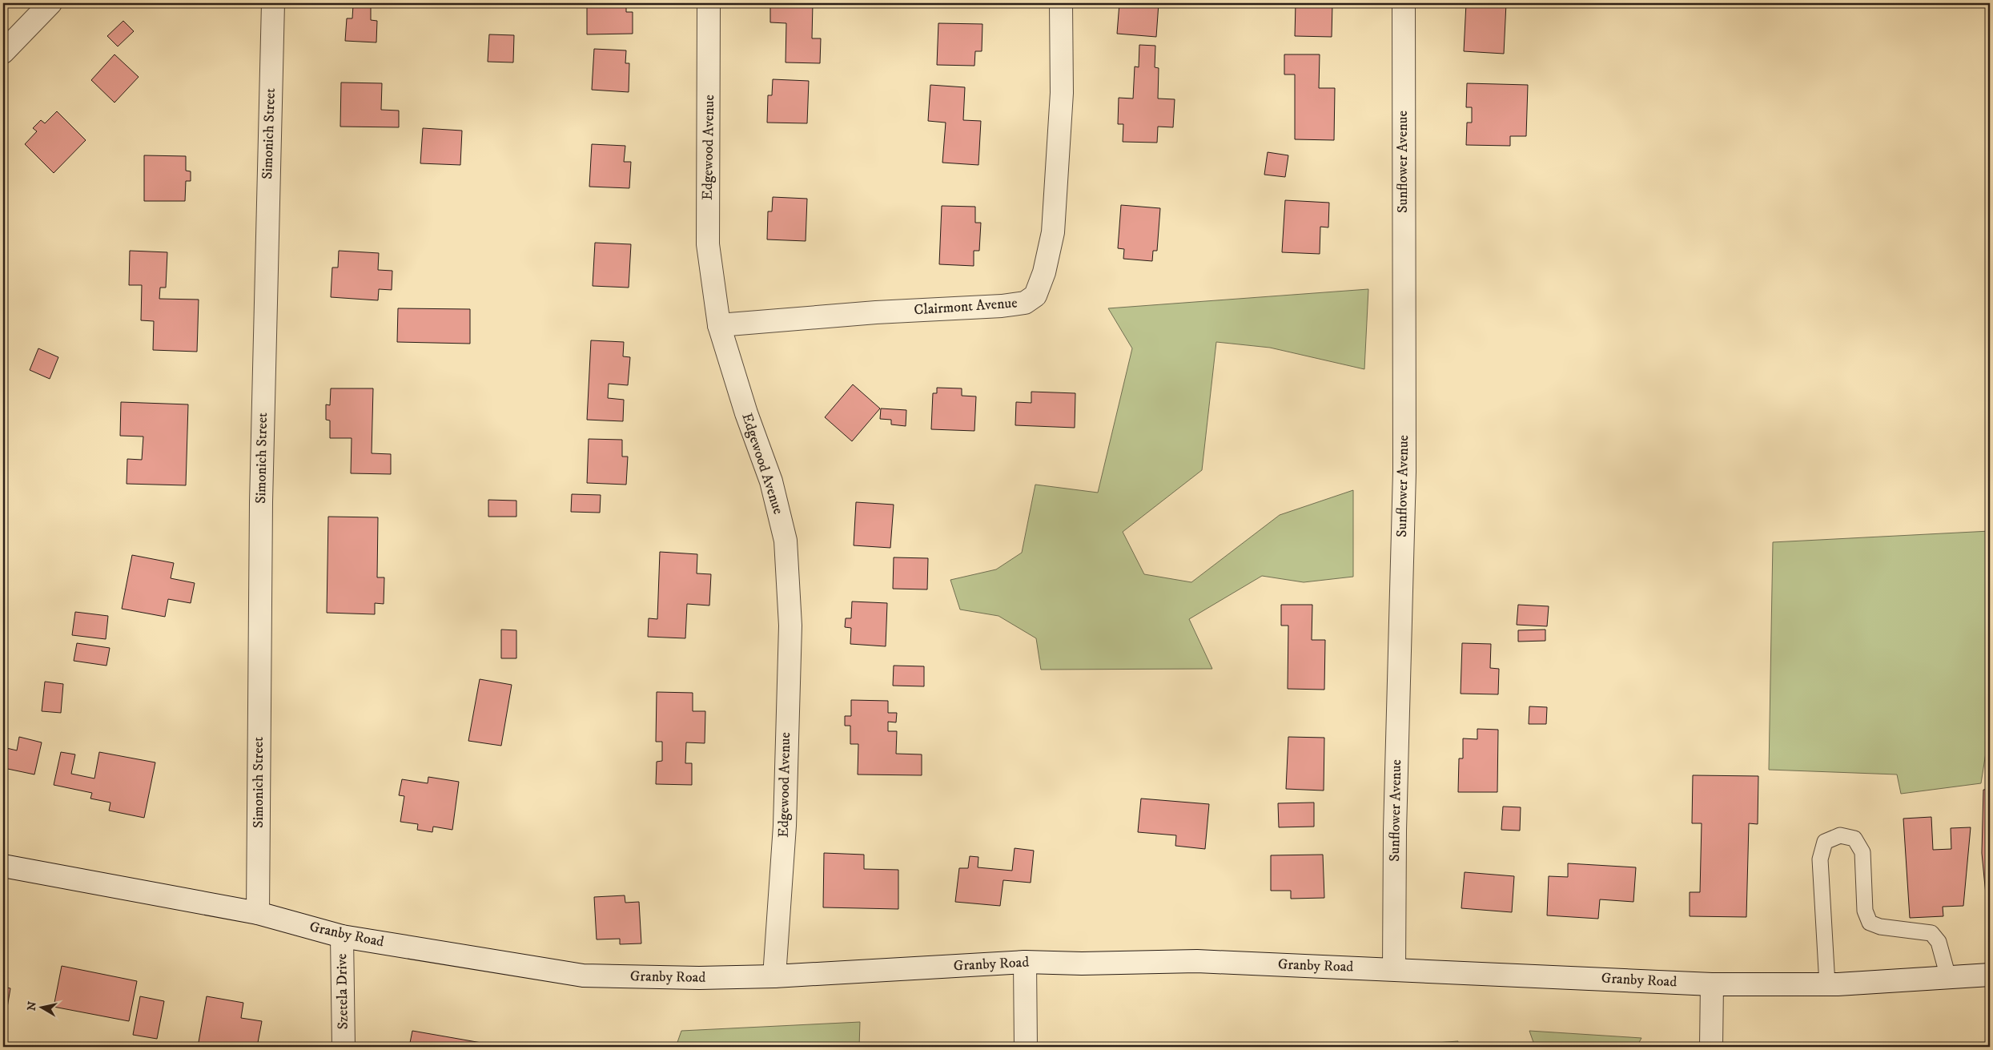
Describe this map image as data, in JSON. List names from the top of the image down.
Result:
{
  "streets": {
    "street": [
      "Simonich Street",
      "Edgewood Avenue",
      "Sunflower Avenue",
      "Clairmont Avenue",
      "Granby Road",
      "Szetela Drive"
    ]
  },
  "crossings": [
    ["Simonich Street", "Granby Road"],
    ["Edgewood Avenue", "Clairmont Avenue"],
    ["Edgewood Avenue", "Granby Road"],
    ["Sunflower Avenue", "Granby Road"],
    ["Granby Road", "Szetela Drive"]
  ],
  "north": "left"
}
